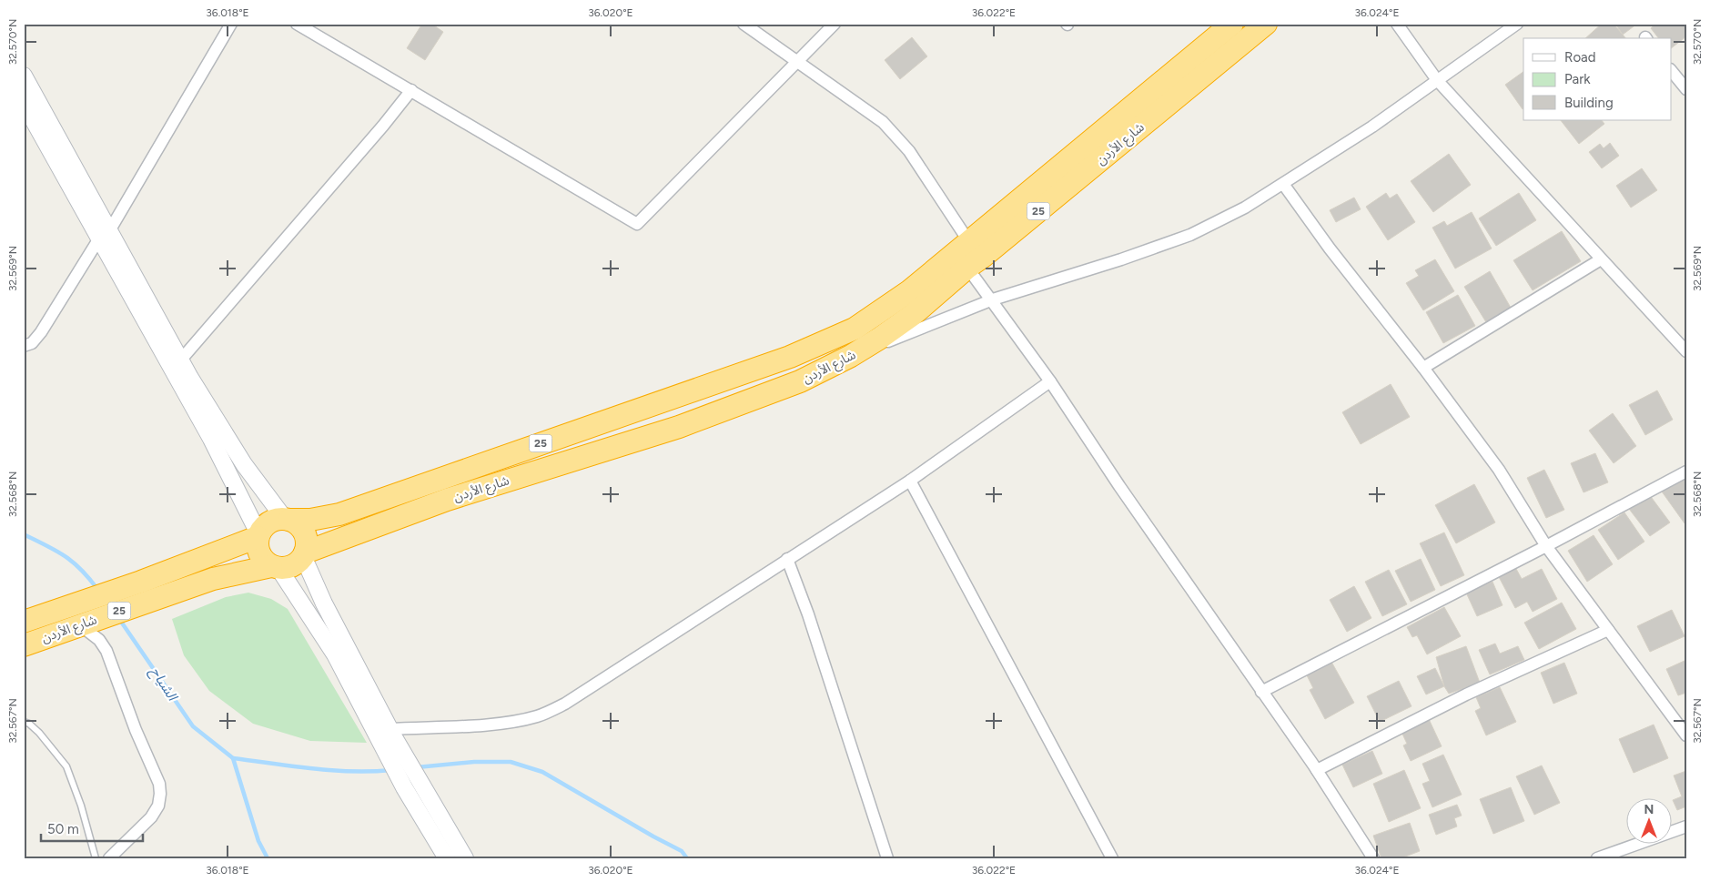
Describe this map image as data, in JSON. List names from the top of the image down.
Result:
{
  "streets": {
    "highway": ["شارع الأردن", "25"]
  },
  "crossings": [
    ["شارع الأردن", "25"]
  ],
  "water": ["الشياح"],
  "legend": ["Road", "Park", "Building"],
  "scale_bar": "50 m",
  "north": "top",
  "coordinates": [
    "36.018°E",
    "36.020°E",
    "36.022°E",
    "36.024°E",
    "32.570°N",
    "32.569°N",
    "32.568°N",
    "32.567°N"
  ]
}
